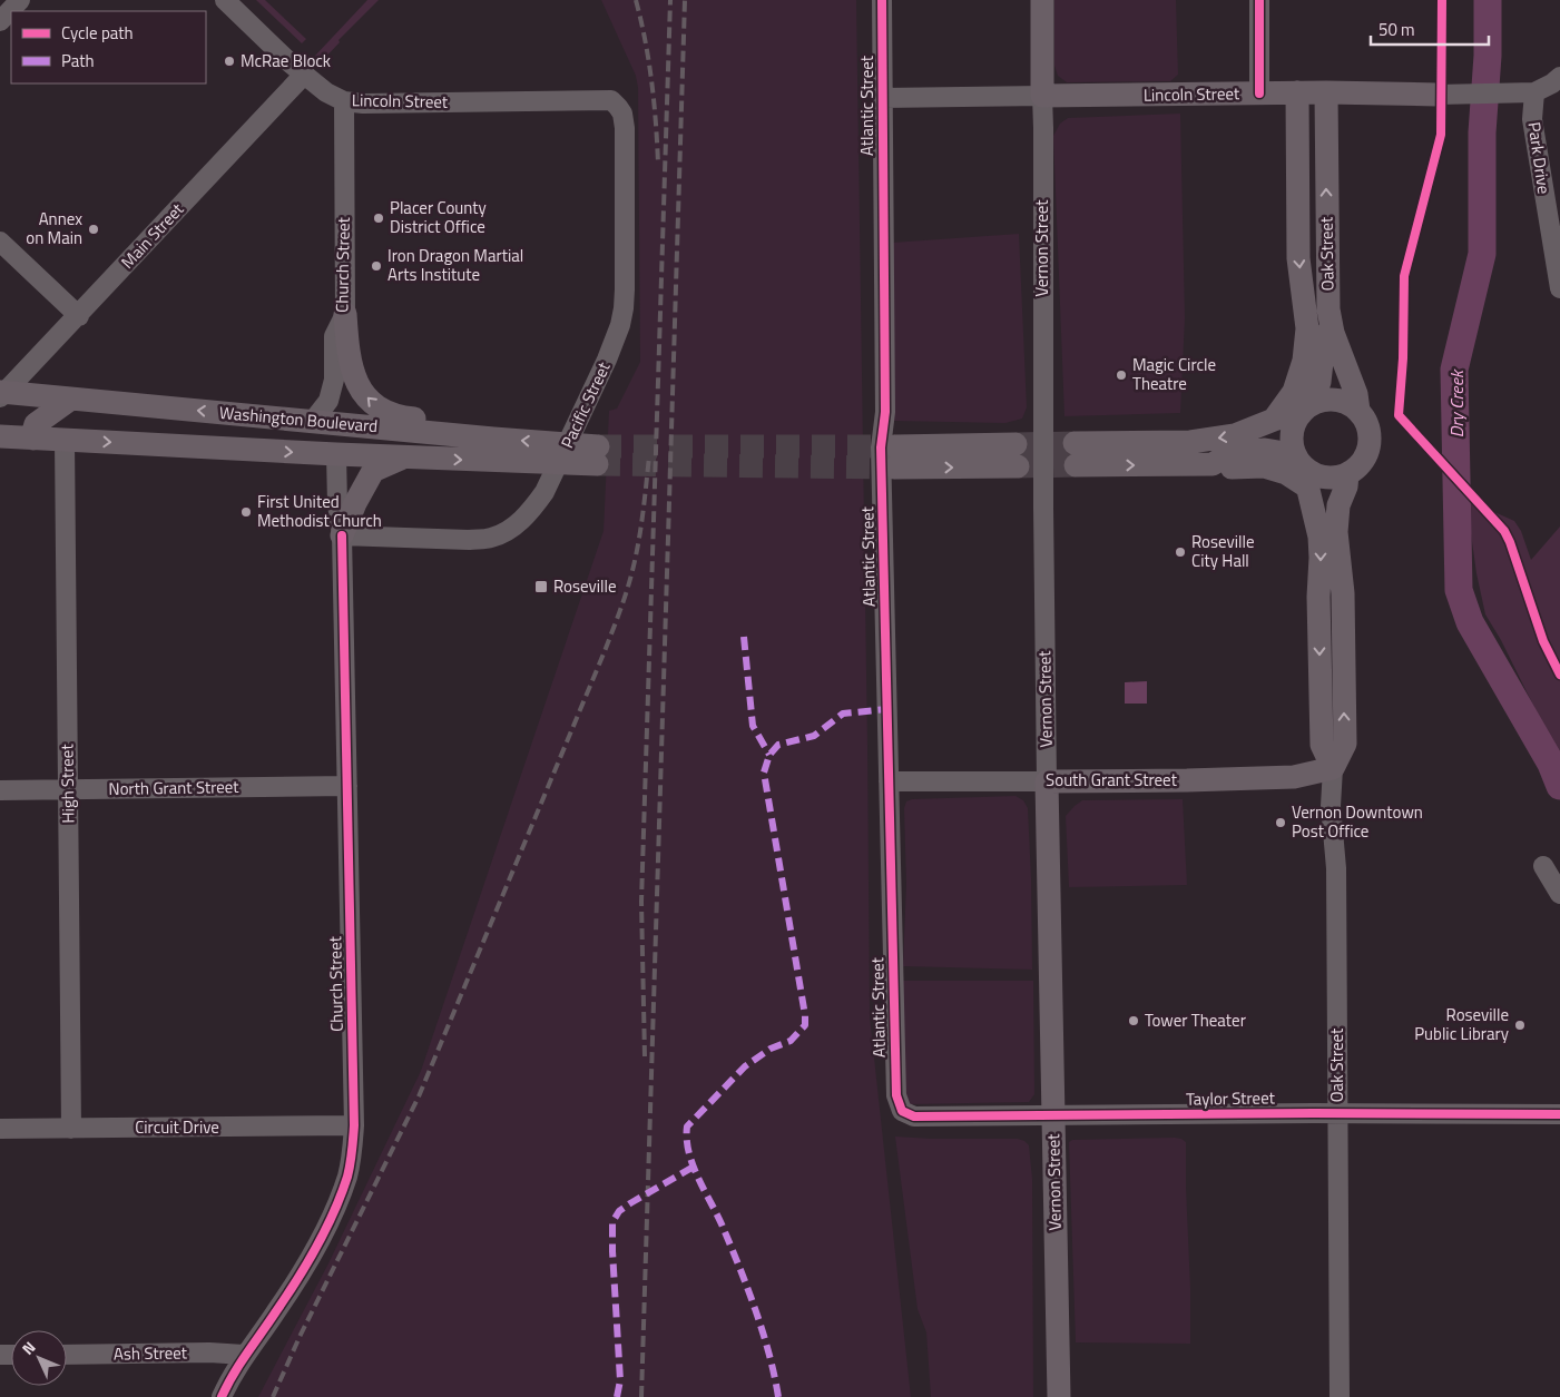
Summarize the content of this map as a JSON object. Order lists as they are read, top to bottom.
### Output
{
  "streets": {
    "main road": [
      "Lincoln Street",
      "Vernon Street",
      "Oak Street",
      "Washington Boulevard",
      "South Grant Street"
    ],
    "street": [
      "Atlantic Street",
      "Park Drive",
      "Main Street",
      "Church Street",
      "Pacific Street",
      "High Street",
      "North Grant Street",
      "Taylor Street",
      "Circuit Drive",
      "Ash Street"
    ]
  },
  "crossings": [
    ["Lincoln Street", "Atlantic Street"],
    ["Lincoln Street", "Park Drive"],
    ["Lincoln Street", "Main Street"],
    ["Lincoln Street", "Vernon Street"],
    ["Lincoln Street", "Oak Street"],
    ["Lincoln Street", "Church Street"],
    ["Lincoln Street", "Pacific Street"],
    ["Atlantic Street", "South Grant Street"],
    ["Atlantic Street", "Taylor Street"],
    ["Main Street", "Washington Boulevard"],
    ["Vernon Street", "South Grant Street"],
    ["Vernon Street", "Taylor Street"],
    ["Oak Street", "South Grant Street"],
    ["Oak Street", "Taylor Street"],
    ["Church Street", "Pacific Street"],
    ["Church Street", "Washington Boulevard"],
    ["Church Street", "North Grant Street"],
    ["Church Street", "Circuit Drive"],
    ["Church Street", "Ash Street"],
    ["Washington Boulevard", "High Street"],
    ["High Street", "North Grant Street"],
    ["High Street", "Circuit Drive"]
  ],
  "water": ["Dry Creek"],
  "places": {
    "other": [
      "McRae Block",
      "Placer County District Office",
      "Annex on Main",
      "Iron Dragon Martial Arts Institute",
      "Magic Circle Theatre",
      "First United Methodist Church",
      "Roseville City Hall",
      "Vernon Downtown Post Office",
      "Tower Theater",
      "Roseville Public Library"
    ],
    "transit": ["Roseville"]
  },
  "legend": ["Cycle path", "Path"],
  "scale_bar": "50 m",
  "north": "top left"
}
